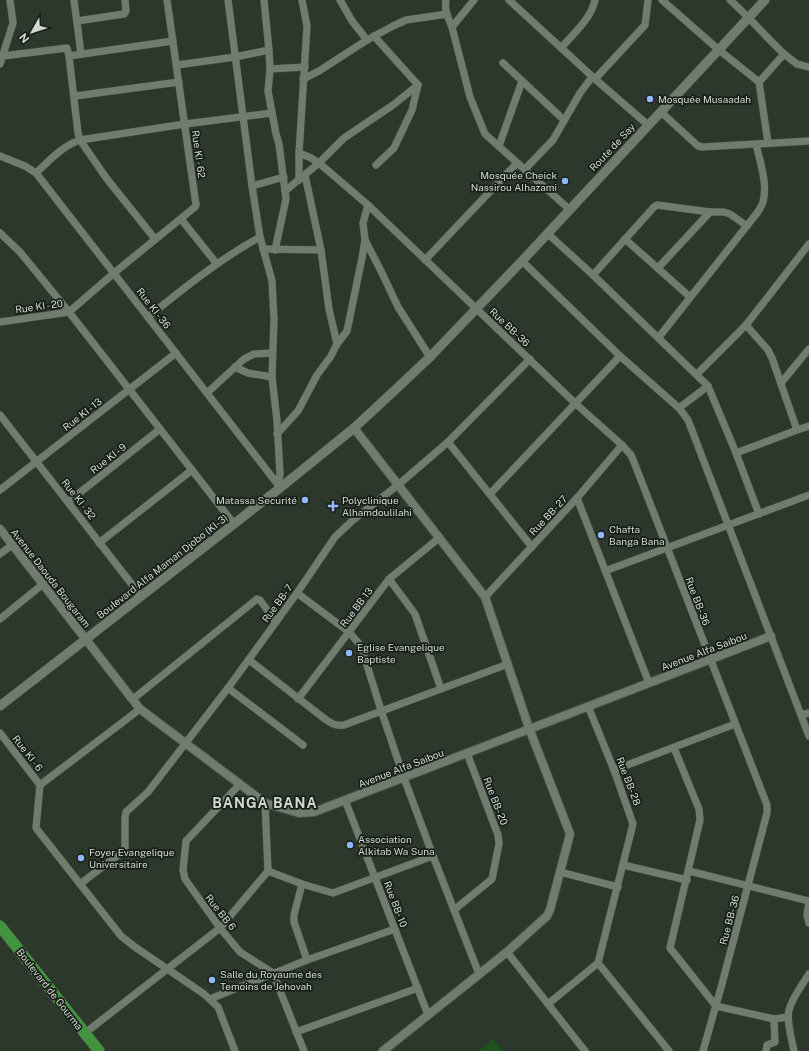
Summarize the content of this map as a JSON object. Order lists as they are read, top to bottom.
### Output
{
  "streets": {
    "highway": ["Boulevard de Gourma"],
    "main road": ["Route de Say", "Boulevard Alfa Maman Djobo (KI-3)"],
    "street": [
      "Rue KI - 62",
      "Rue KI - 20",
      "Rue KI - 36",
      "Rue BB- 36",
      "Rue KI - 13",
      "Rue KI - 9",
      "Rue KI - 32",
      "Rue BB- 27",
      "Avenue Daouda Bougaram",
      "Rue BB- 7",
      "Rue BB 13",
      "Avenue Alfa Saibou",
      "Rue KI - 6",
      "Rue BB- 28",
      "Rue BB- 20",
      "Rue BB- 10",
      "Rue BB 6"
    ]
  },
  "crossings": [
    ["Route de Say", "Rue BB- 36"],
    ["Route de Say", "Boulevard Alfa Maman Djobo (KI-3)"],
    ["Rue KI - 62", "Rue KI - 20"],
    ["Rue KI - 62", "Rue KI - 36"],
    ["Rue KI - 20", "Rue KI - 36"],
    ["Rue KI - 36", "Rue KI - 13"],
    ["Rue KI - 36", "Boulevard Alfa Maman Djobo (KI-3)"],
    ["Rue BB- 36", "Rue BB- 27"],
    ["Rue BB- 36", "Boulevard Alfa Maman Djobo (KI-3)"],
    ["Rue BB- 36", "Rue BB- 7"],
    ["Rue BB- 36", "Avenue Alfa Saibou"],
    ["Rue KI - 13", "Rue KI - 32"],
    ["Rue KI - 9", "Rue KI - 32"],
    ["Rue KI - 32", "Boulevard Alfa Maman Djobo (KI-3)"],
    ["Boulevard Alfa Maman Djobo (KI-3)", "Avenue Daouda Bougaram"],
    ["Boulevard Alfa Maman Djobo (KI-3)", "Avenue Alfa Saibou"],
    ["Avenue Daouda Bougaram", "Avenue Alfa Saibou"],
    ["Rue BB- 7", "Avenue Alfa Saibou"],
    ["Avenue Alfa Saibou", "Rue BB- 28"],
    ["Avenue Alfa Saibou", "Rue BB- 20"],
    ["Avenue Alfa Saibou", "Rue BB- 10"],
    ["Avenue Alfa Saibou", "Rue BB 6"]
  ],
  "districts": ["BANGA BANA"],
  "places": {
    "other": [
      "Mosquée Musaadah",
      "Mosquée Cheick Nassirou Alhazami",
      "Matassa Securité",
      "Chafta Banga Bana",
      "Eglise Evangelique Baptiste",
      "Association Alkitab Wa Suna",
      "Foyer Evangelique Universitaire",
      "Salle du Royaume des Temoins de Jehovah"
    ],
    "health": ["Polyclinique Alhamdoulilahi"]
  },
  "north": "bottom left"
}
